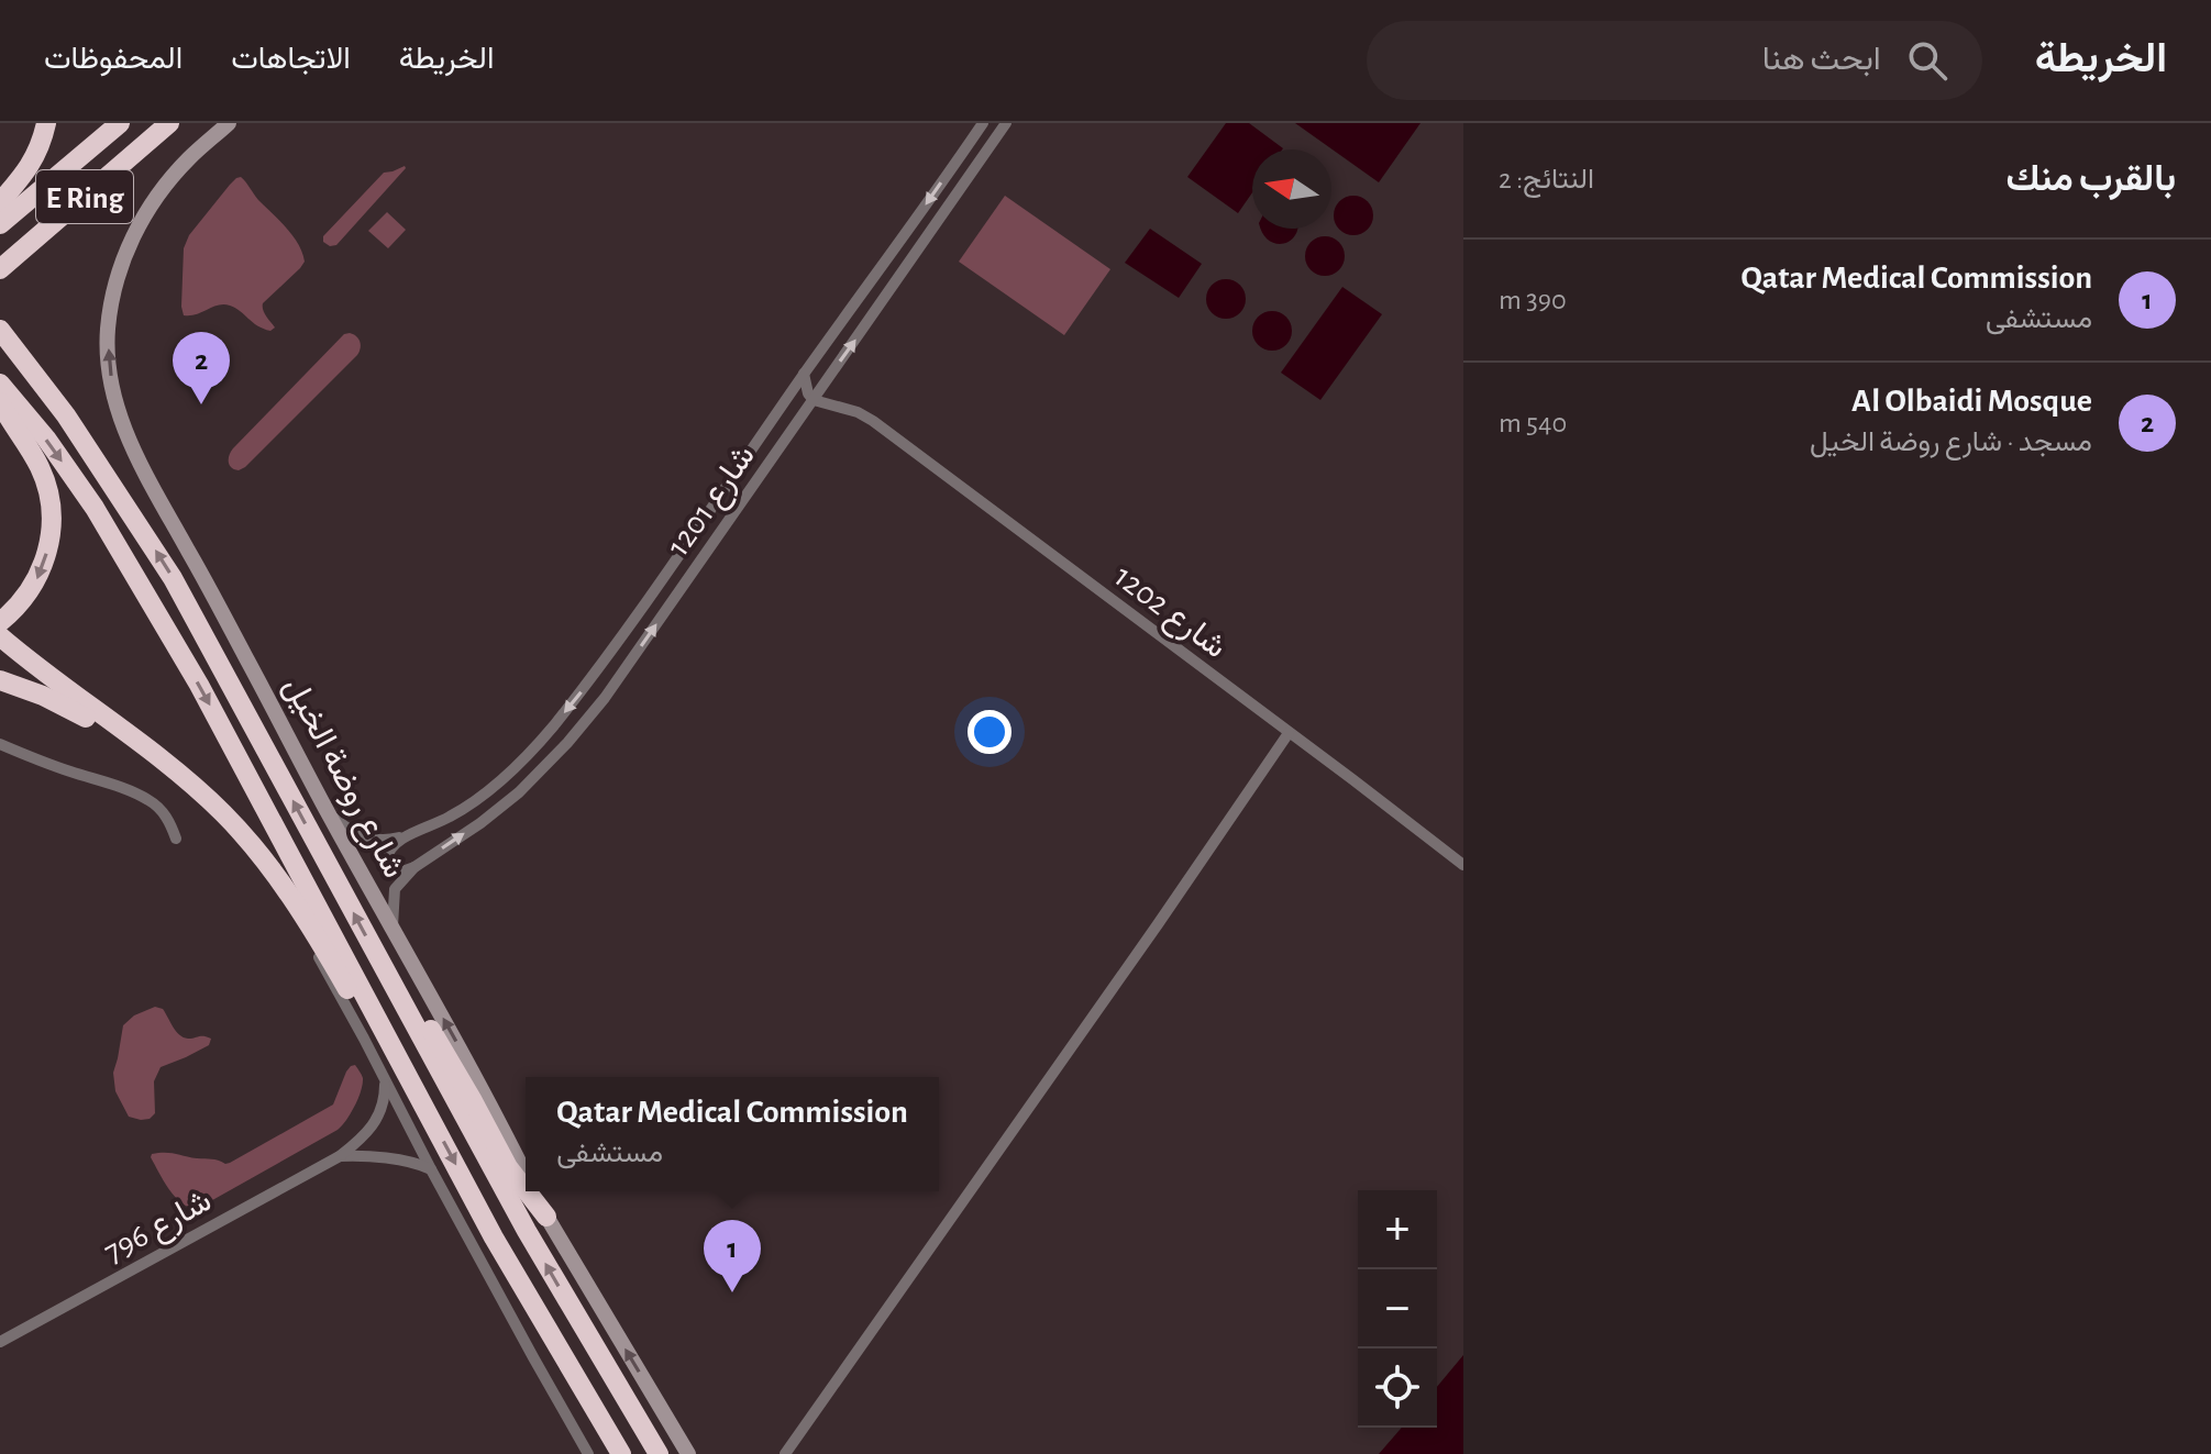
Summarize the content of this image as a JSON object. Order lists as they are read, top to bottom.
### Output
{
  "streets": {
    "highway": ["E Ring", "شارع روضة الخيل"],
    "street": ["شارع 1201", "شارع 1202", "شارع 796"]
  },
  "crossings": [
    ["شارع 1201", "شارع 1202"],
    ["شارع 1201", "شارع روضة الخيل"]
  ],
  "one_way": ["شارع روضة الخيل"],
  "north": "left",
  "page": {
    "header": "الخريطة",
    "search": "ابحث هنا",
    "nav": ["الخريطة", "الاتجاهات", "المحفوظات"],
    "heading": ["بالقرب منك", "النتائج: 2"],
    "list": [
      {
        "mark": "1",
        "name": "Qatar Medical Commission",
        "note": "مستشفى",
        "value": "390 m"
      },
      {
        "mark": "2",
        "name": "Al Olbaidi Mosque",
        "note": "مسجد · شارع روضة الخيل",
        "value": "540 m"
      }
    ],
    "pins": ["2", "1"],
    "popup": ["Qatar Medical Commission", "مستشفى"],
    "map_buttons": ["+", "−"]
  }
}
